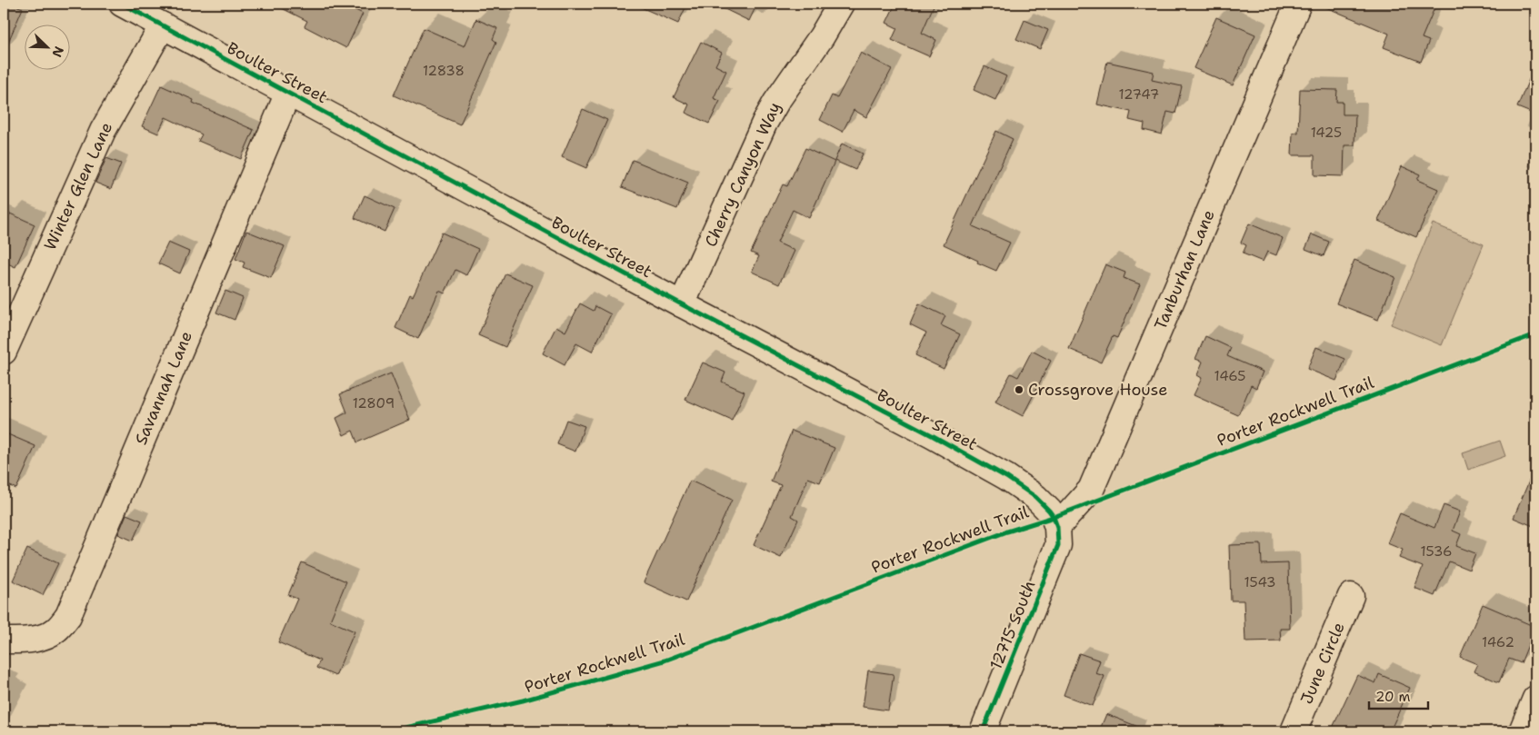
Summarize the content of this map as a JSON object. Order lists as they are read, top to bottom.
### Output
{
  "streets": {
    "street": [
      "Boulter Street",
      "Cherry Canyon Way",
      "Winter Glen Lane",
      "Tanburhan Lane",
      "Savannah Lane",
      "12715 South",
      "June Circle"
    ],
    "cycle path": ["Porter Rockwell Trail"]
  },
  "crossings": [
    ["Boulter Street", "Cherry Canyon Way"],
    ["Boulter Street", "Winter Glen Lane"],
    ["Boulter Street", "Tanburhan Lane"],
    ["Boulter Street", "Savannah Lane"],
    ["Boulter Street", "12715 South"],
    ["Tanburhan Lane", "12715 South"]
  ],
  "places": ["Crossgrove House"],
  "house_numbers": [
    "12838",
    "12747",
    "1425",
    "1465",
    "12809",
    "1536",
    "1543",
    "1462"
  ],
  "scale_bar": "20 m",
  "north": "bottom right"
}
